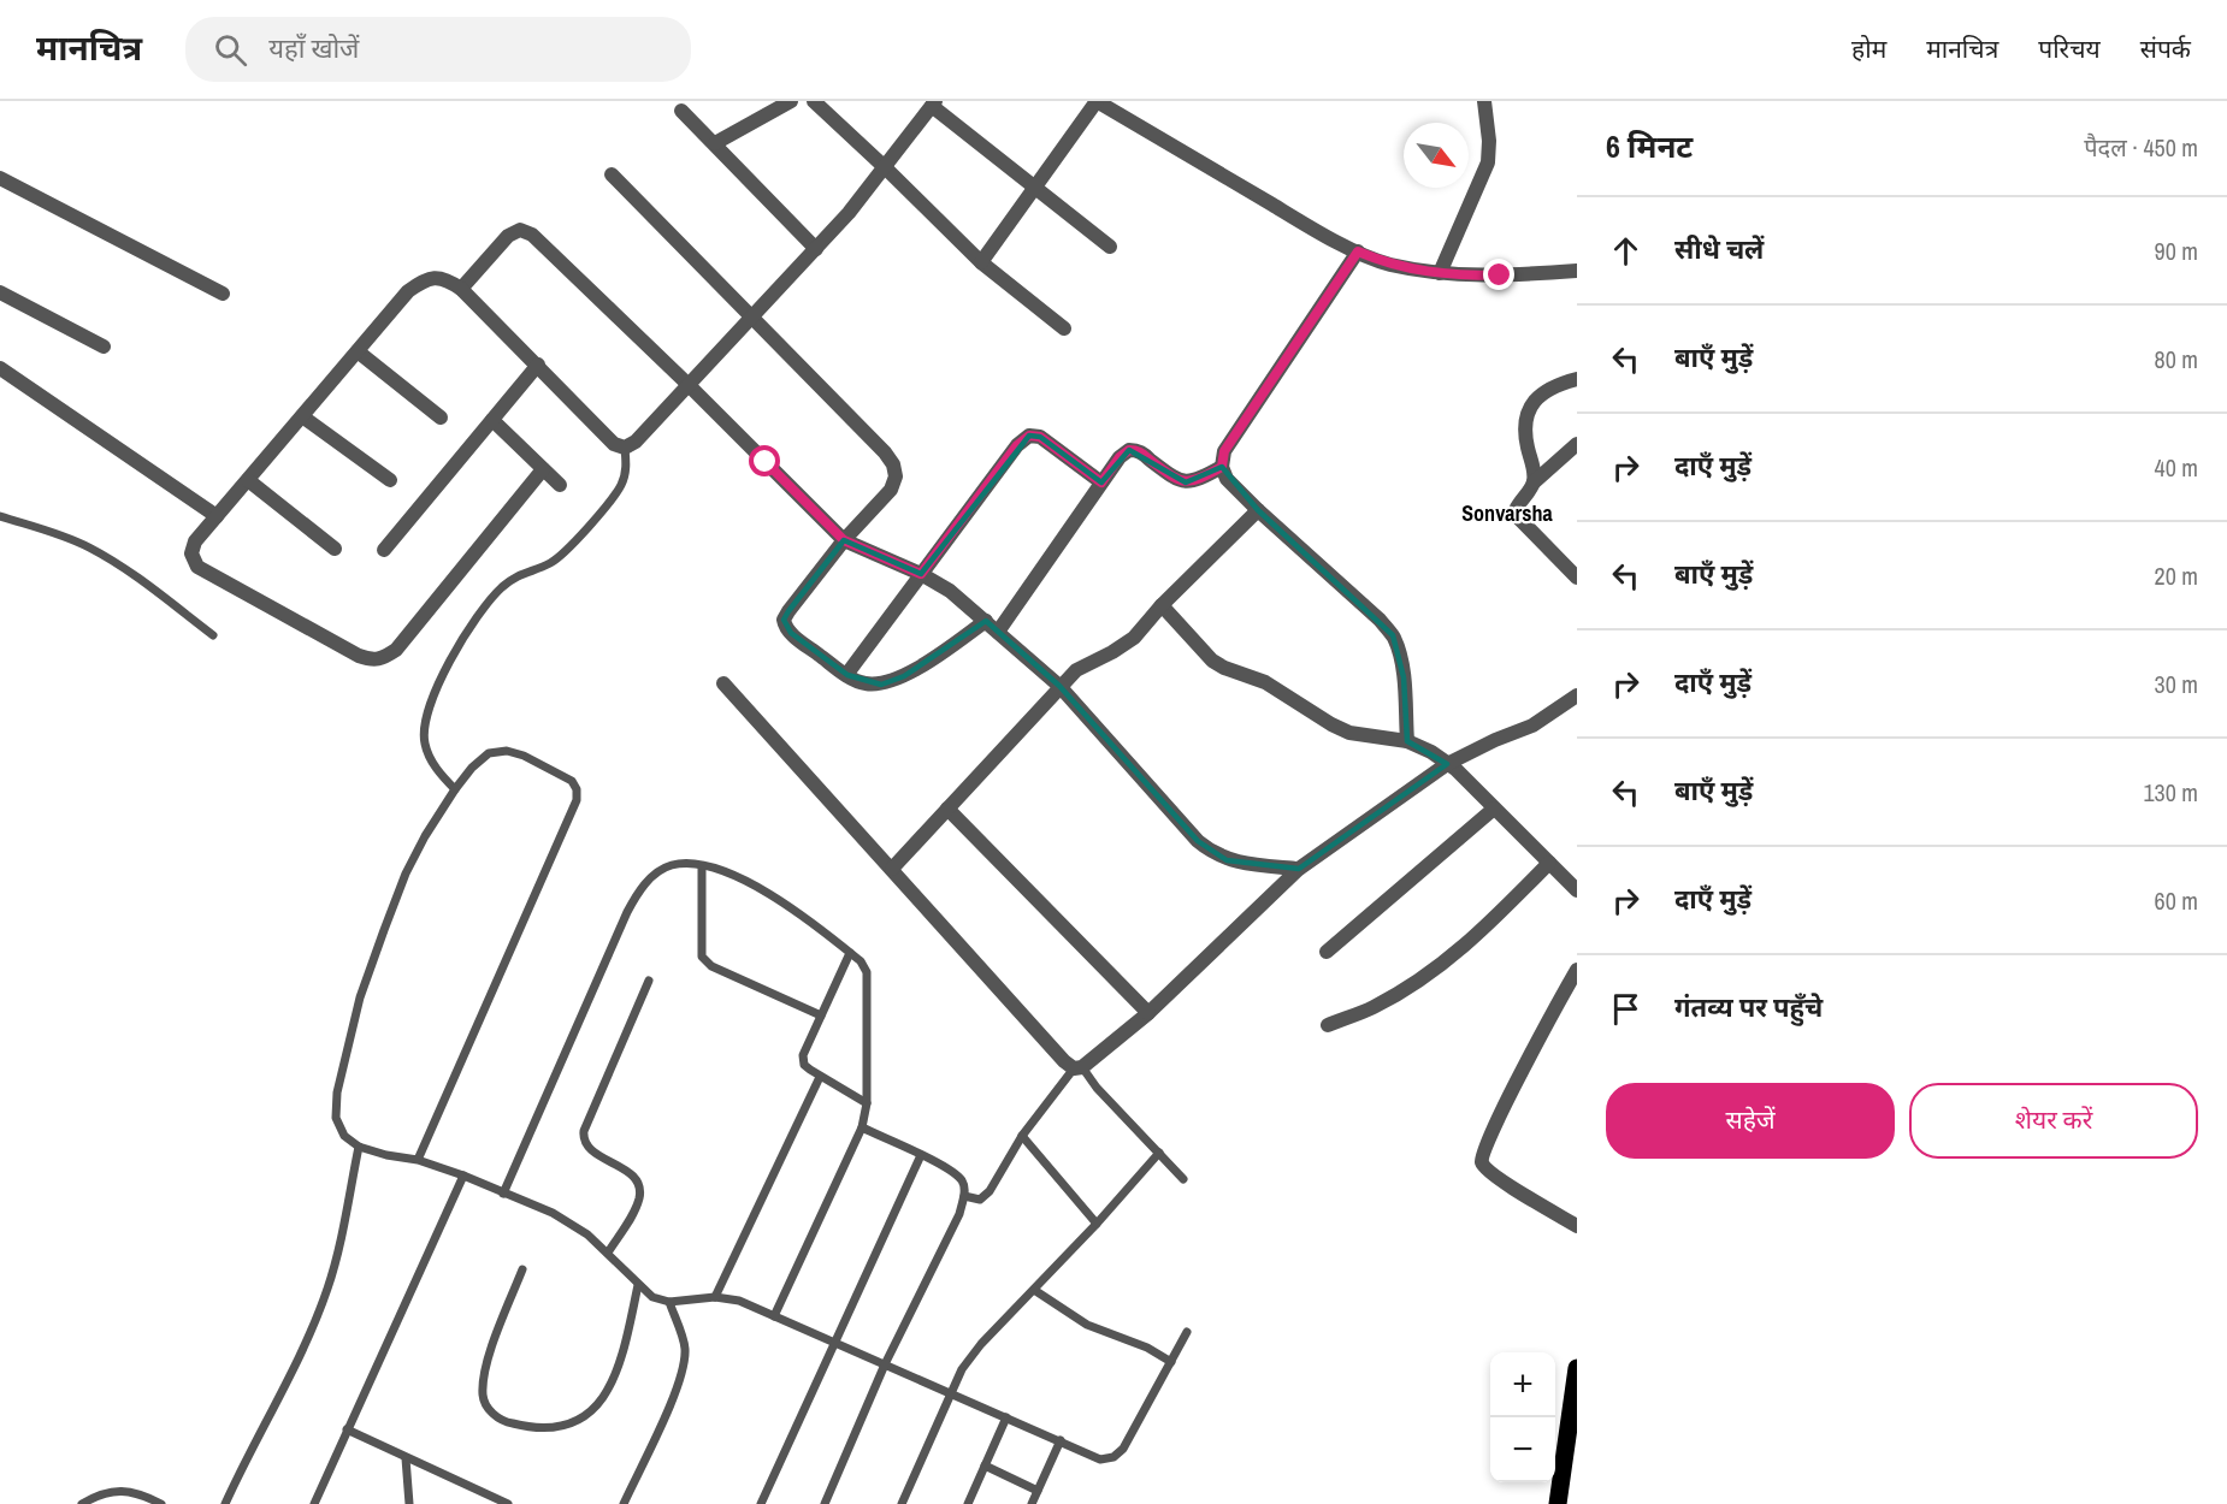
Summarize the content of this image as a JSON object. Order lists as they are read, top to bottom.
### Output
{
  "districts": ["Sonvarsha"],
  "north": "bottom right",
  "page": {
    "header": "मानचित्र",
    "search": "यहाँ खोजें",
    "nav": [
      "होम",
      "मानचित्र",
      "परिचय",
      "संपर्क"
    ],
    "heading": ["6 मिनट", "पैदल · 450 m"],
    "list": [
      ["सीधे चलें", "90 m"],
      ["बाएँ मुड़ें", "80 m"],
      ["दाएँ मुड़ें", "40 m"],
      ["बाएँ मुड़ें", "20 m"],
      ["दाएँ मुड़ें", "30 m"],
      ["बाएँ मुड़ें", "130 m"],
      ["दाएँ मुड़ें", "60 m"],
      "गंतव्य पर पहुँचे"
    ],
    "buttons": ["सहेजें", "शेयर करें"],
    "map_buttons": ["+", "−"]
  }
}
